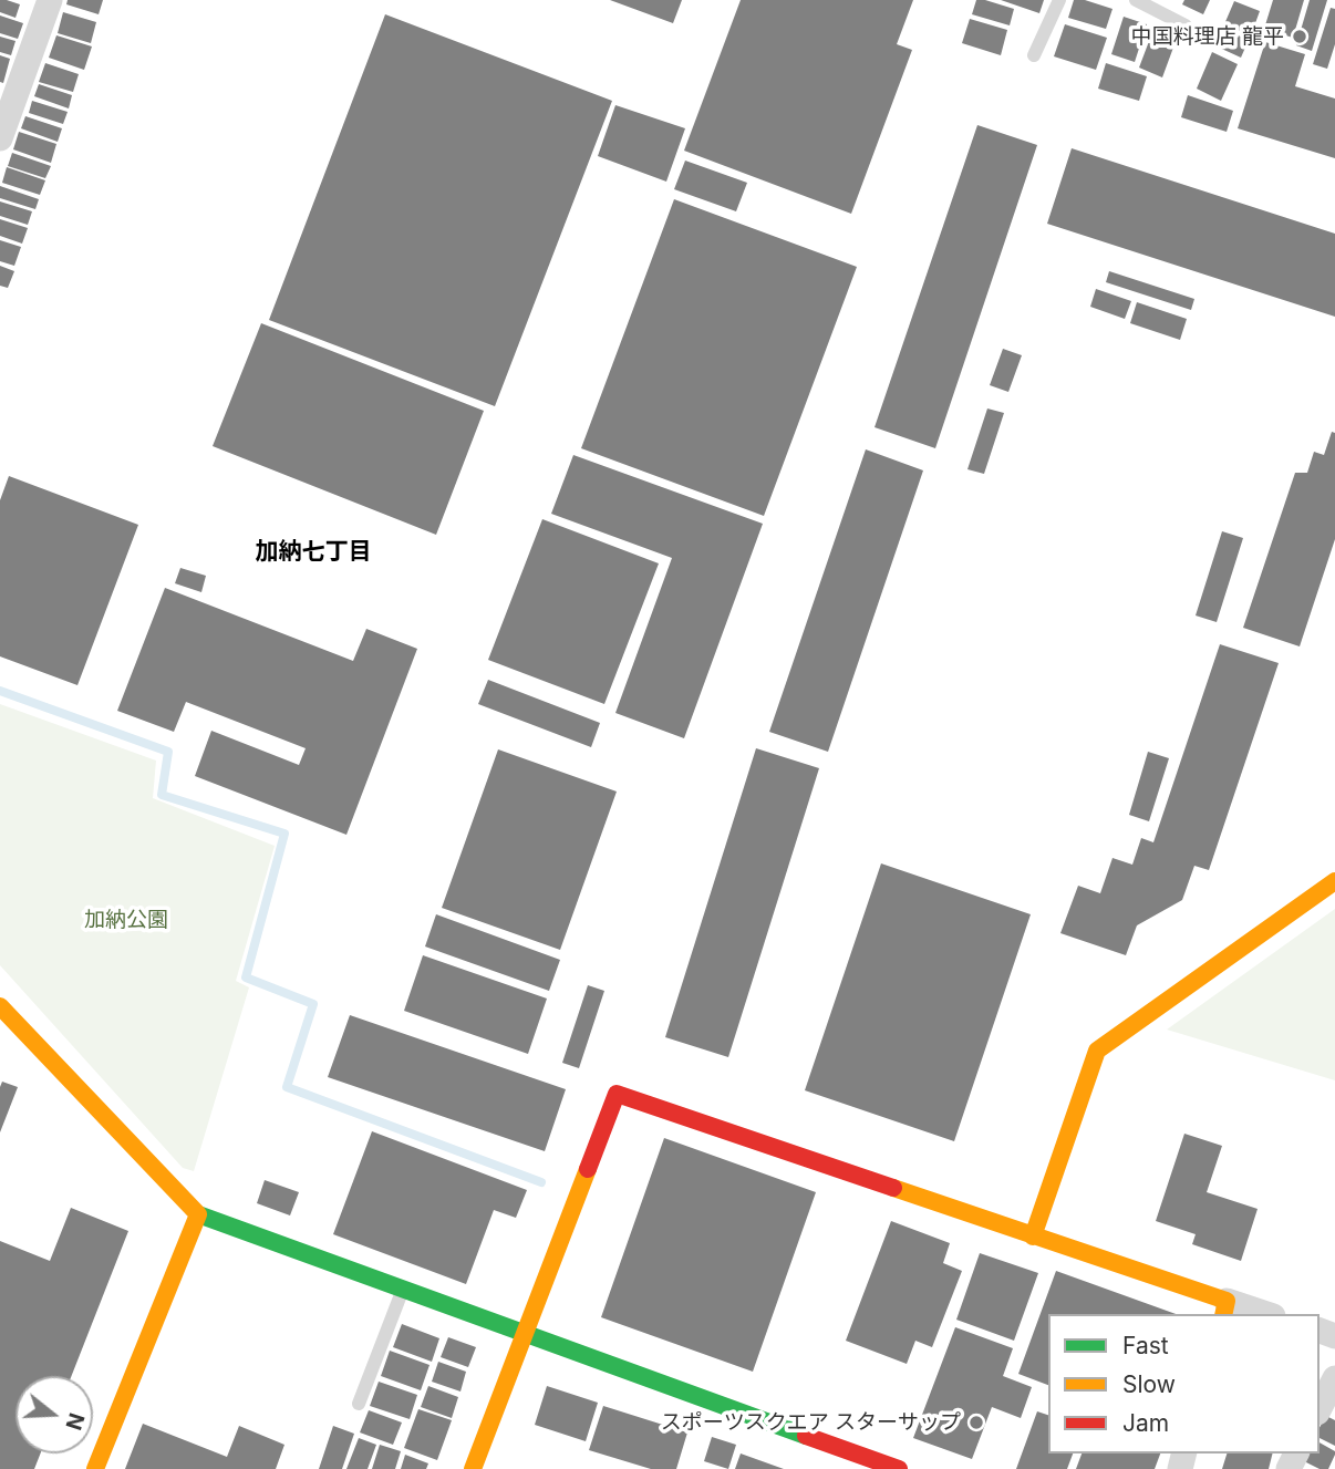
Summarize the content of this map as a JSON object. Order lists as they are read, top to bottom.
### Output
{
  "districts": ["加納七丁目"],
  "parks": ["加納公園"],
  "places": ["中国料理店 龍平", "スポーツスクエア スターサップ"],
  "legend": ["Fast", "Slow", "Jam"],
  "north": "right"
}
